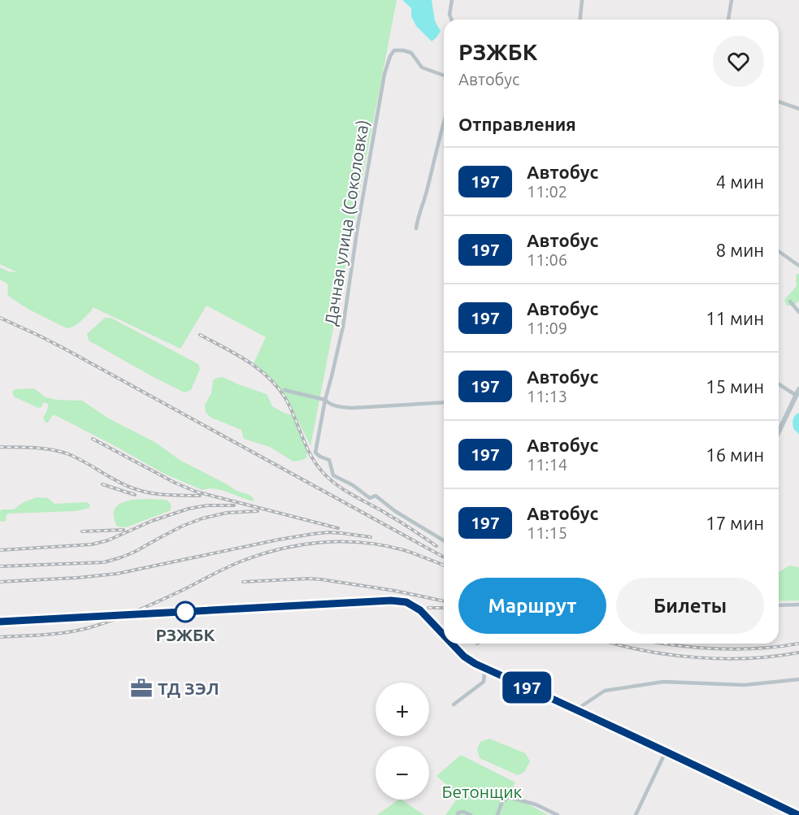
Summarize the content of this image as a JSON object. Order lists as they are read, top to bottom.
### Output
{
  "streets": {
    "street": ["Дачная улица (Соколовка)"]
  },
  "parks": ["Бетонщик"],
  "places": {
    "other": ["РЗЖБК"],
    "office": ["ТД ЗЭЛ"]
  },
  "lines": ["bus line 197"],
  "page": {
    "on_map": "197",
    "heading": [
      ["РЗЖБК", "Автобус"],
      "Отправления"
    ],
    "list": [
      {
        "mark": "197",
        "name": "Автобус",
        "note": "11:02",
        "value": "4 мин"
      },
      {
        "mark": "197",
        "name": "Автобус",
        "note": "11:06",
        "value": "8 мин"
      },
      {
        "mark": "197",
        "name": "Автобус",
        "note": "11:09",
        "value": "11 мин"
      },
      {
        "mark": "197",
        "name": "Автобус",
        "note": "11:13",
        "value": "15 мин"
      },
      {
        "mark": "197",
        "name": "Автобус",
        "note": "11:14",
        "value": "16 мин"
      },
      {
        "mark": "197",
        "name": "Автобус",
        "note": "11:15",
        "value": "17 мин"
      }
    ],
    "buttons": ["Маршрут", "Билеты"],
    "map_buttons": ["+", "−"]
  }
}
